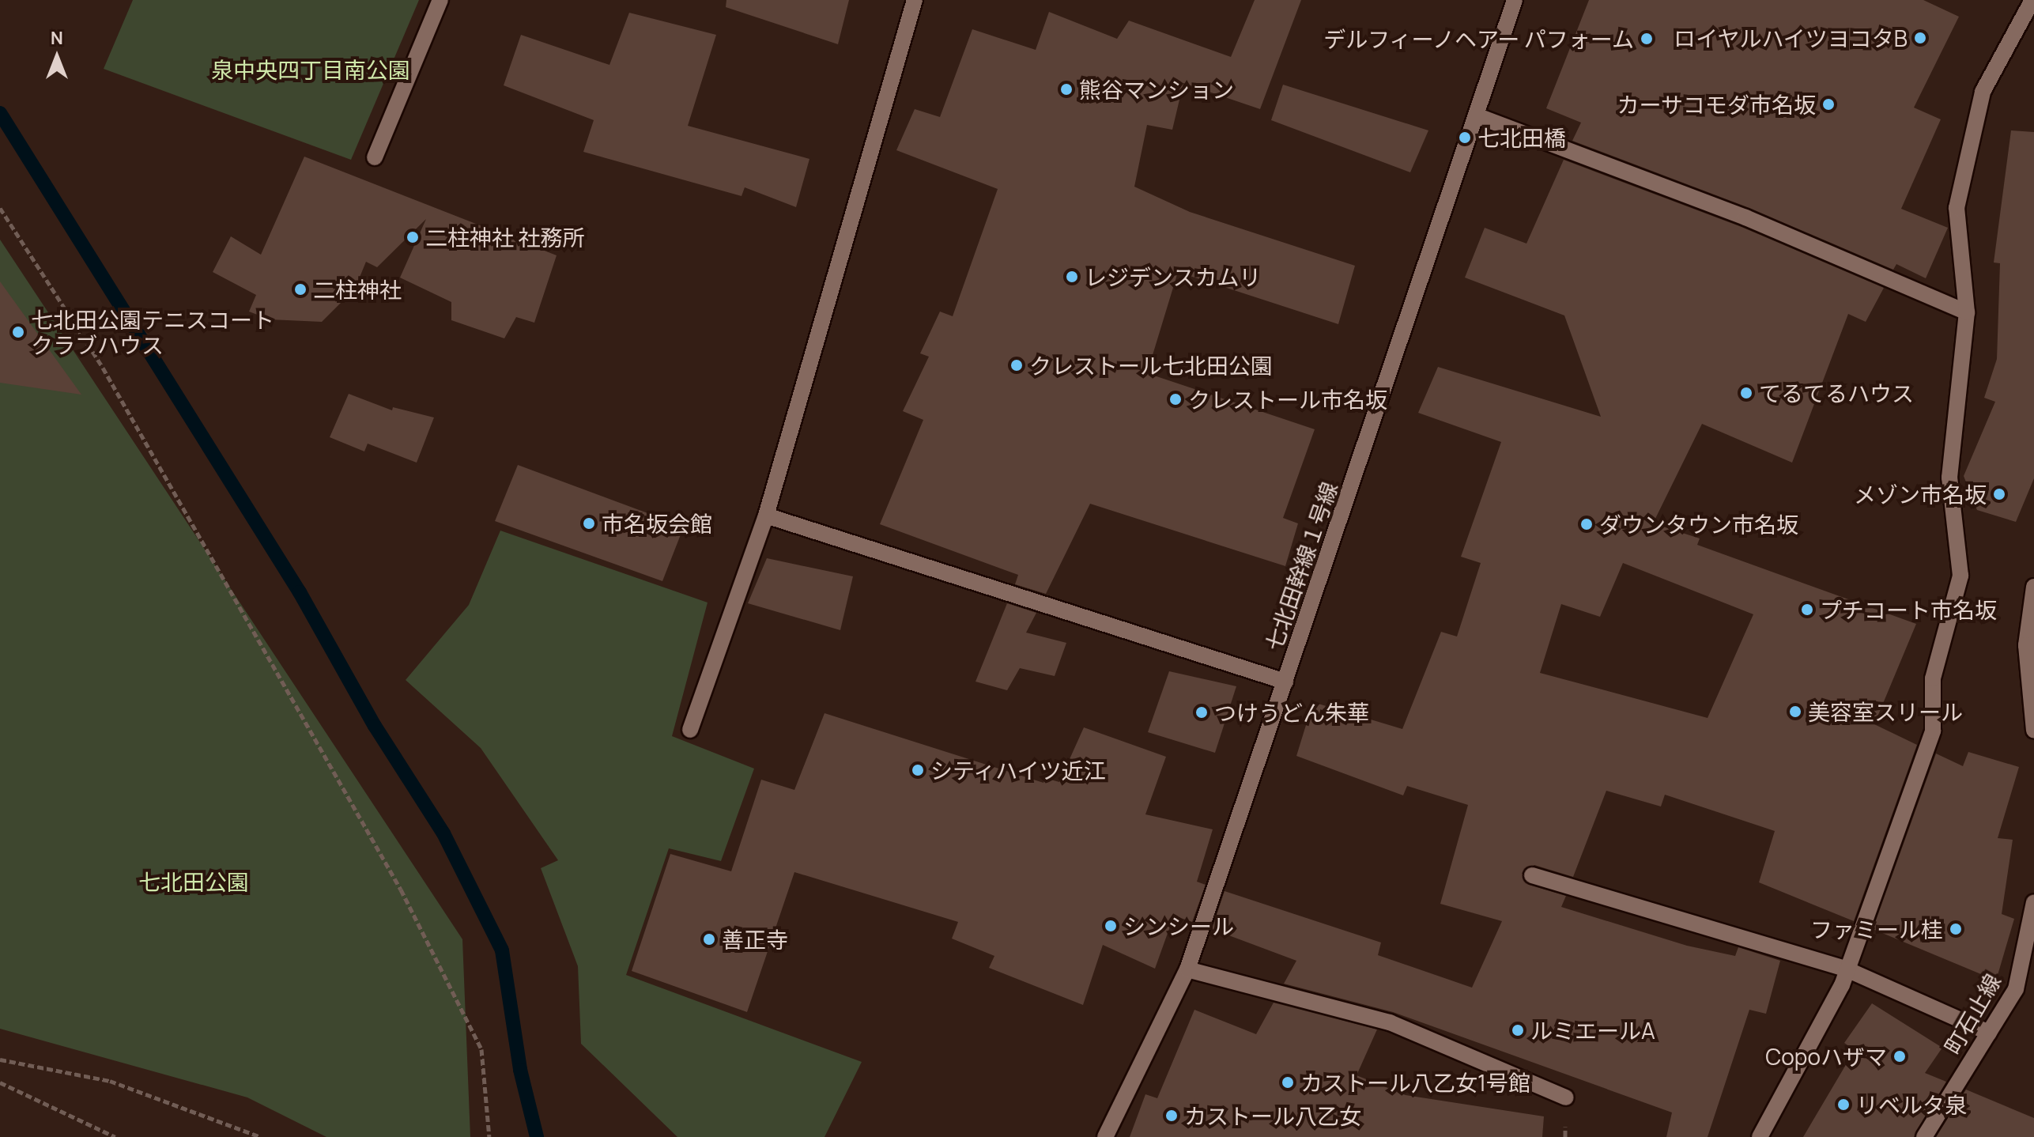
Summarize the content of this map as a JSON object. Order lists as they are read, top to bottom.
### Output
{
  "streets": {
    "street": ["七北田幹線１号線", "町石止線"]
  },
  "parks": ["泉中央四丁目南公園", "七北田公園"],
  "places": [
    "ロイヤルハイツヨコタB",
    "デルフィーノヘアー パフォーム",
    "熊谷マンション",
    "カーサコモダ市名坂",
    "七北田橋",
    "二柱神社 社務所",
    "レジデンスカムリ",
    "二柱神社",
    "七北田公園テニスコート クラブハウス",
    "クレストール七北田公園",
    "てるてるハウス",
    "クレストール市名坂",
    "メゾン市名坂",
    "市名坂会館",
    "ダウンタウン市名坂",
    "プチコート市名坂",
    "美容室スリール",
    "つけうどん朱華",
    "シティハイツ近江",
    "シンシール",
    "ファミール桂",
    "善正寺",
    "ルミエールA",
    "Copoハザマ",
    "カストール八乙女1号館",
    "リベルタ泉",
    "カストール八乙女"
  ],
  "north": "top"
}
